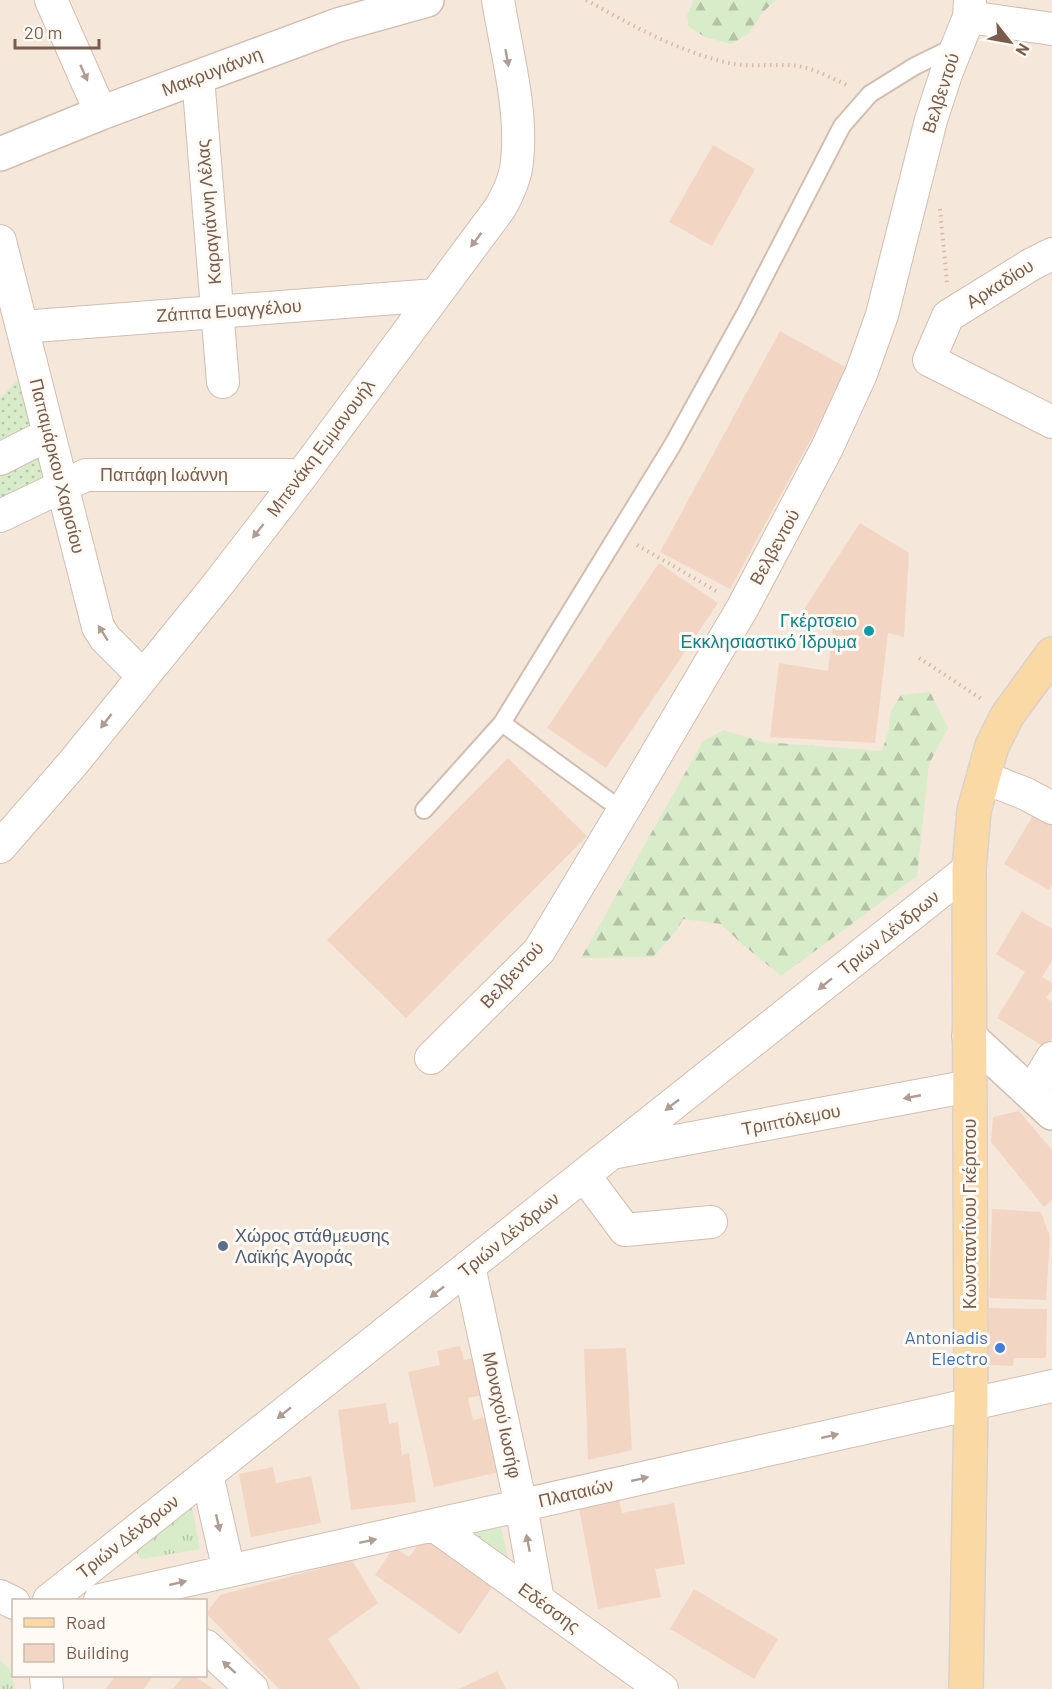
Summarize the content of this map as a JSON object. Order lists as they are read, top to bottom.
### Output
{
  "streets": {
    "main road": ["Κωνσταντίνου Γκέρτσου"],
    "street": [
      "Μακρυγιάννη",
      "Βελβεντού",
      "Καραγιάννη Λέλας",
      "Αρκαδίου",
      "Ζάππα Ευαγγέλου",
      "Μπενάκη Εμμανουήλ",
      "Παπαμάρκου Χαρισίου",
      "Παπάφη Ιωάννη",
      "Τριών Δένδρων",
      "Τριπτόλεμου",
      "Μοναχού Ιωσήφ",
      "Πλαταιών",
      "Εδέσσης"
    ]
  },
  "crossings": [
    ["Μακρυγιάννη", "Καραγιάννη Λέλας"],
    ["Καραγιάννη Λέλας", "Ζάππα Ευαγγέλου"],
    ["Ζάππα Ευαγγέλου", "Μπενάκη Εμμανουήλ"],
    ["Ζάππα Ευαγγέλου", "Παπαμάρκου Χαρισίου"],
    ["Μπενάκη Εμμανουήλ", "Παπαμάρκου Χαρισίου"],
    ["Μπενάκη Εμμανουήλ", "Παπάφη Ιωάννη"],
    ["Παπαμάρκου Χαρισίου", "Παπάφη Ιωάννη"],
    ["Τριών Δένδρων", "Τριπτόλεμου"],
    ["Τριών Δένδρων", "Κωνσταντίνου Γκέρτσου"],
    ["Τριών Δένδρων", "Μοναχού Ιωσήφ"],
    ["Τριπτόλεμου", "Κωνσταντίνου Γκέρτσου"],
    ["Κωνσταντίνου Γκέρτσου", "Πλαταιών"],
    ["Μοναχού Ιωσήφ", "Πλαταιών"],
    ["Μοναχού Ιωσήφ", "Εδέσσης"],
    ["Πλαταιών", "Εδέσσης"]
  ],
  "one_way": [
    "Μπενάκη Εμμανουήλ",
    "Παπαμάρκου Χαρισίου",
    "Τριών Δένδρων",
    "Τριπτόλεμου",
    "Πλαταιών"
  ],
  "places": ["Γκέρτσειο Εκκλησιαστικό Ίδρυμα", "Χώρος στάθμευσης Λαϊκής Αγοράς", "Antoniadis Electro"],
  "legend": ["Road", "Building"],
  "scale_bar": "20 m",
  "north": "bottom right"
}
